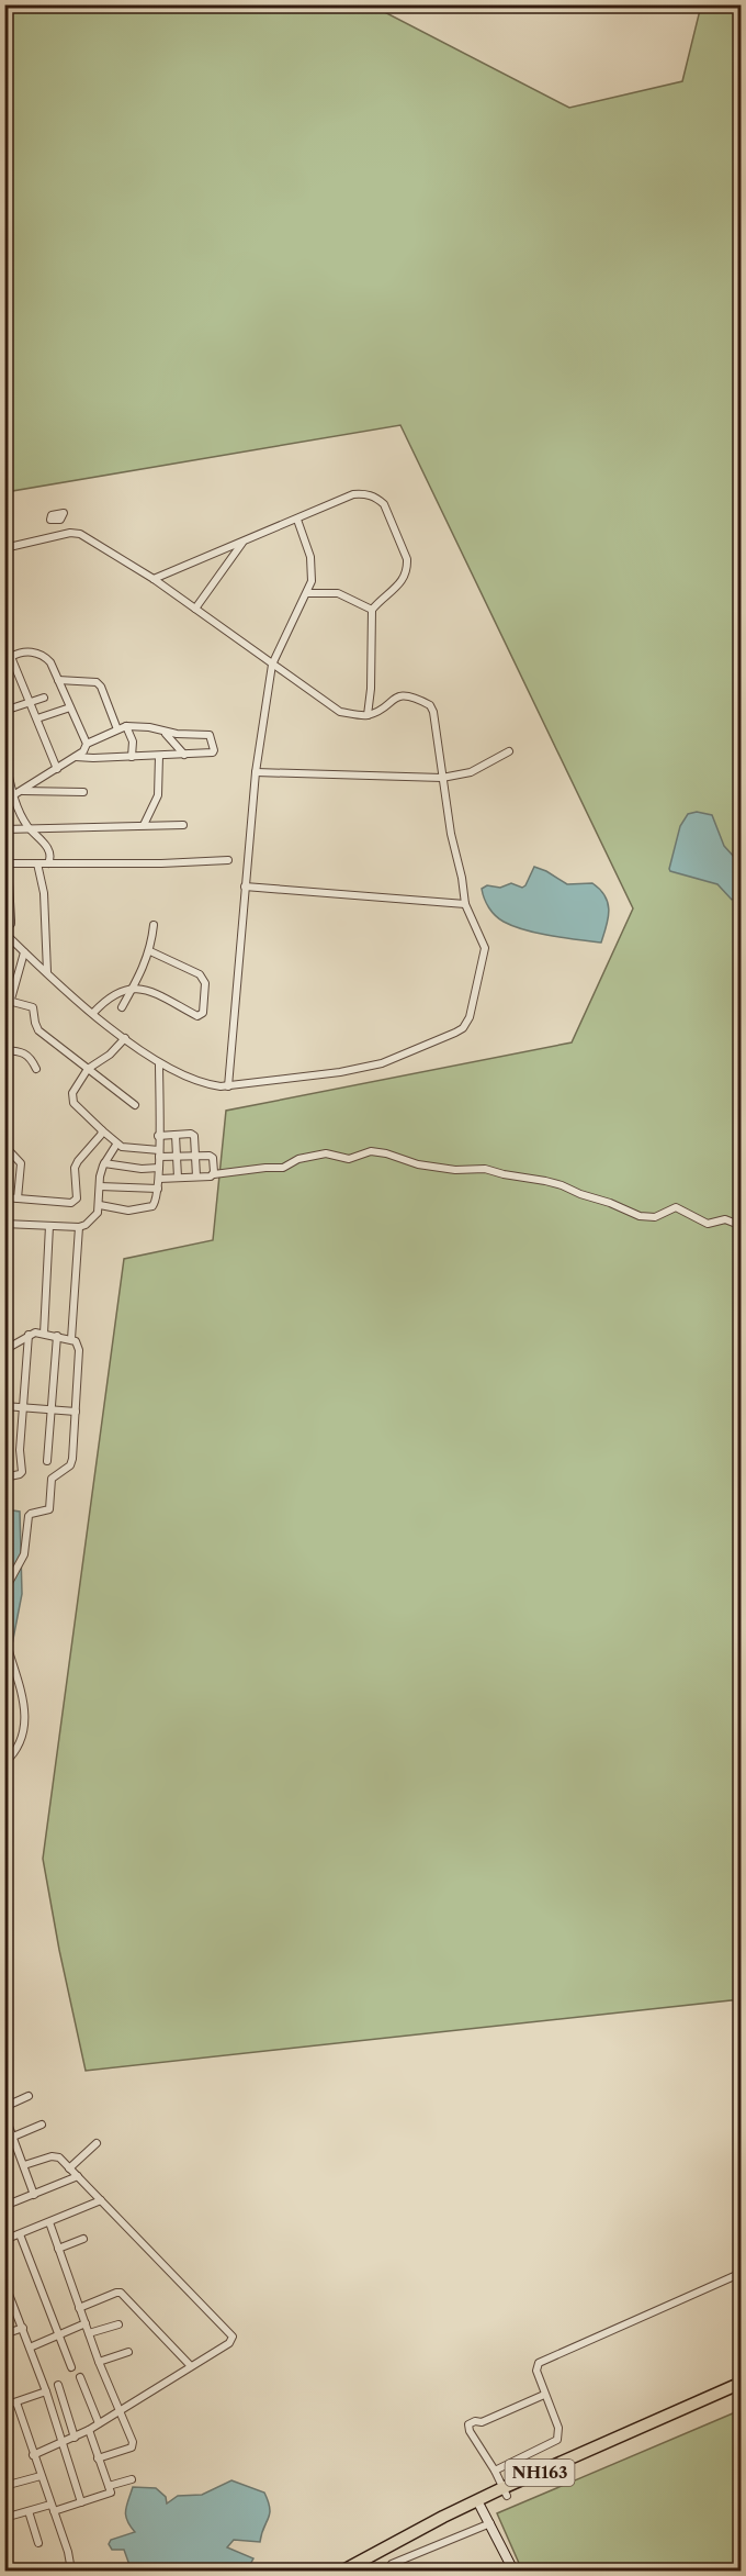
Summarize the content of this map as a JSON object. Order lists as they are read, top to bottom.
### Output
{
  "streets": {
    "highway": ["NH163"]
  }
}
